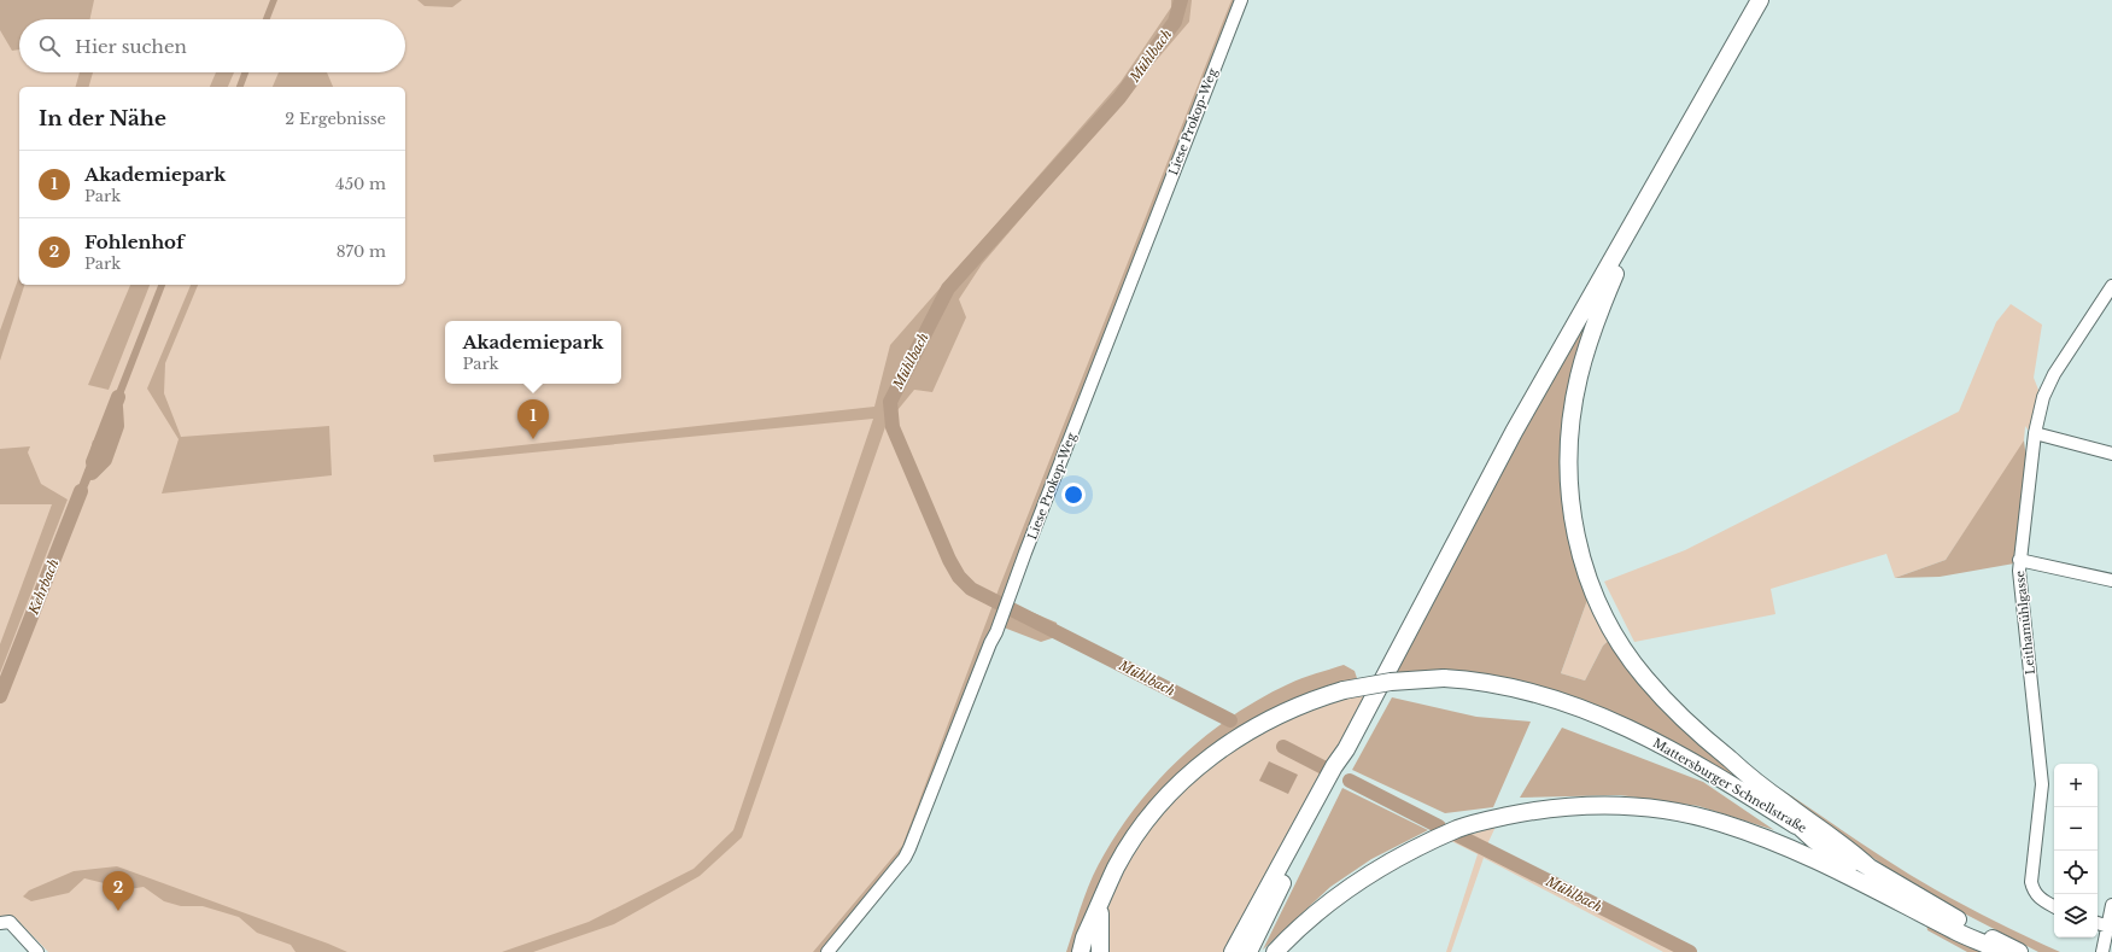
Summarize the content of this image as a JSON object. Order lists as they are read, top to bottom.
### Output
{
  "streets": {
    "highway": ["Mattersburger Schnellstraße"],
    "street": ["Liese Prokop-Weg", "Leithamühlgasse"]
  },
  "water": ["Mühlbach", "Kehrbach"],
  "page": {
    "search": "Hier suchen",
    "heading": ["In der Nähe", "2 Ergebnisse"],
    "list": [
      {
        "mark": "1",
        "name": "Akademiepark",
        "note": "Park",
        "value": "450 m"
      },
      {
        "mark": "2",
        "name": "Fohlenhof",
        "note": "Park",
        "value": "870 m"
      }
    ],
    "popup": ["Akademiepark", "Park"],
    "pins": ["1", "2"],
    "map_buttons": ["+", "−"]
  }
}
